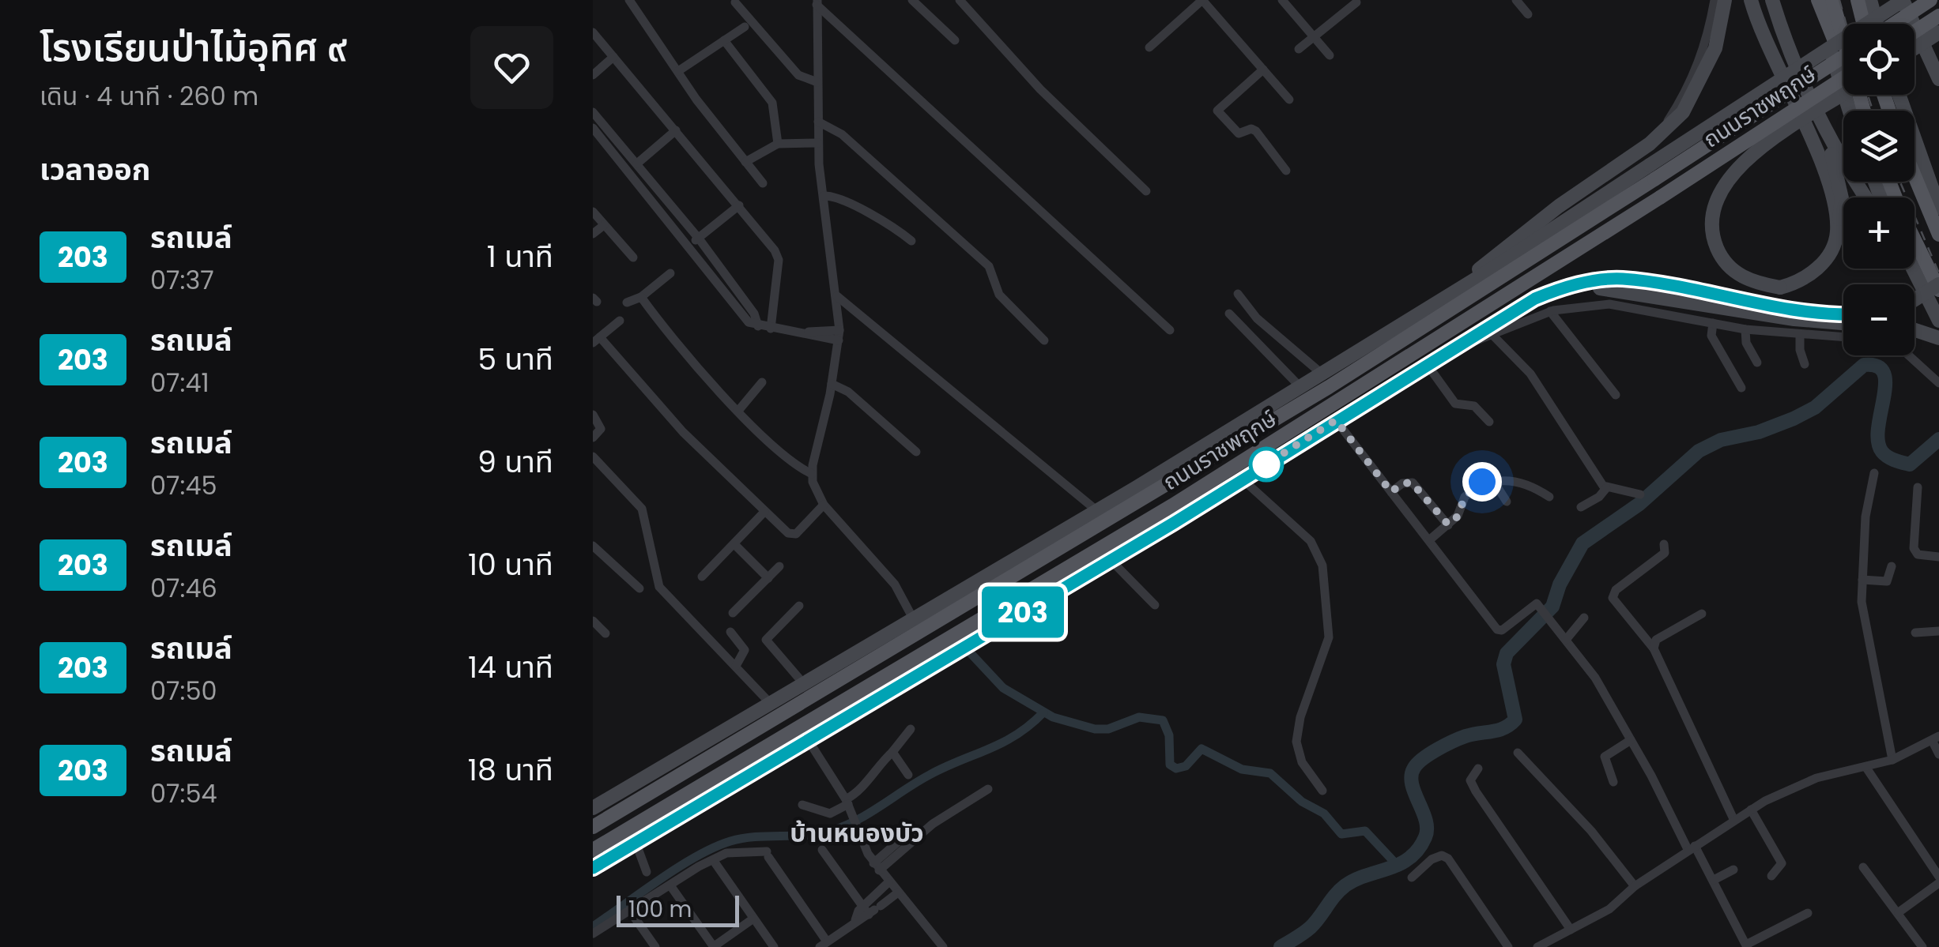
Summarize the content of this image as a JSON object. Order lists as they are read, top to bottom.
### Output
{
  "streets": {
    "main road": ["ถนนราชพฤกษ์"]
  },
  "districts": ["บ้านหนองบัว"],
  "lines": ["bus line 203"],
  "scale_bar": "100 m",
  "page": {
    "heading": [
      ["โรงเรียนป่าไม้อุทิศ ๙", "เดิน · 4 นาที · 260 m"],
      "เวลาออก"
    ],
    "on_map": "203",
    "map_buttons": ["+", "−"],
    "list": [
      {
        "mark": "203",
        "name": "รถเมล์",
        "note": "07:37",
        "value": "1 นาที"
      },
      {
        "mark": "203",
        "name": "รถเมล์",
        "note": "07:41",
        "value": "5 นาที"
      },
      {
        "mark": "203",
        "name": "รถเมล์",
        "note": "07:45",
        "value": "9 นาที"
      },
      {
        "mark": "203",
        "name": "รถเมล์",
        "note": "07:46",
        "value": "10 นาที"
      },
      {
        "mark": "203",
        "name": "รถเมล์",
        "note": "07:50",
        "value": "14 นาที"
      },
      {
        "mark": "203",
        "name": "รถเมล์",
        "note": "07:54",
        "value": "18 นาที"
      }
    ],
    "scale": "100 m"
  }
}
